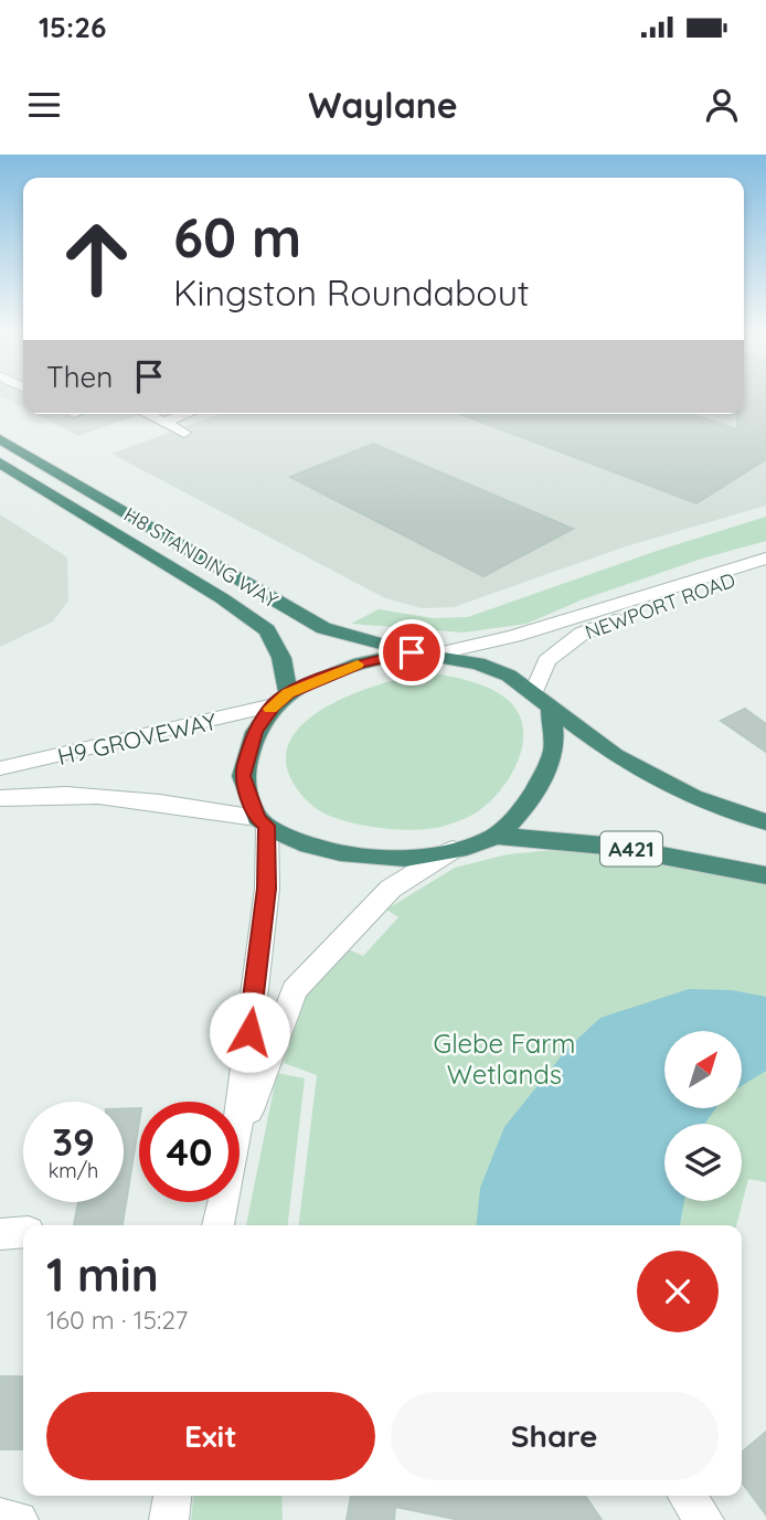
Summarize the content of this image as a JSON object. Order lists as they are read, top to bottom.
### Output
{
  "streets": {
    "highway": ["H8 STANDING WAY", "A421"],
    "street": ["NEWPORT ROAD", "H9 GROVEWAY"]
  },
  "crossings": [
    ["H8 STANDING WAY", "NEWPORT ROAD"],
    ["H8 STANDING WAY", "H9 GROVEWAY"],
    ["H8 STANDING WAY", "A421"],
    ["NEWPORT ROAD", "H9 GROVEWAY"],
    ["NEWPORT ROAD", "A421"],
    ["H9 GROVEWAY", "A421"]
  ],
  "parks": ["Glebe Farm Wetlands"],
  "north": "top right",
  "page": {
    "status": "15:26",
    "header": "Waylane",
    "turn": ["60 m", "Kingston Roundabout"],
    "then": "Then",
    "speed": "39 km/h",
    "limit": "40",
    "heading": ["1 min", "160 m · 15:27"],
    "buttons": ["Exit", "Share"]
  }
}
